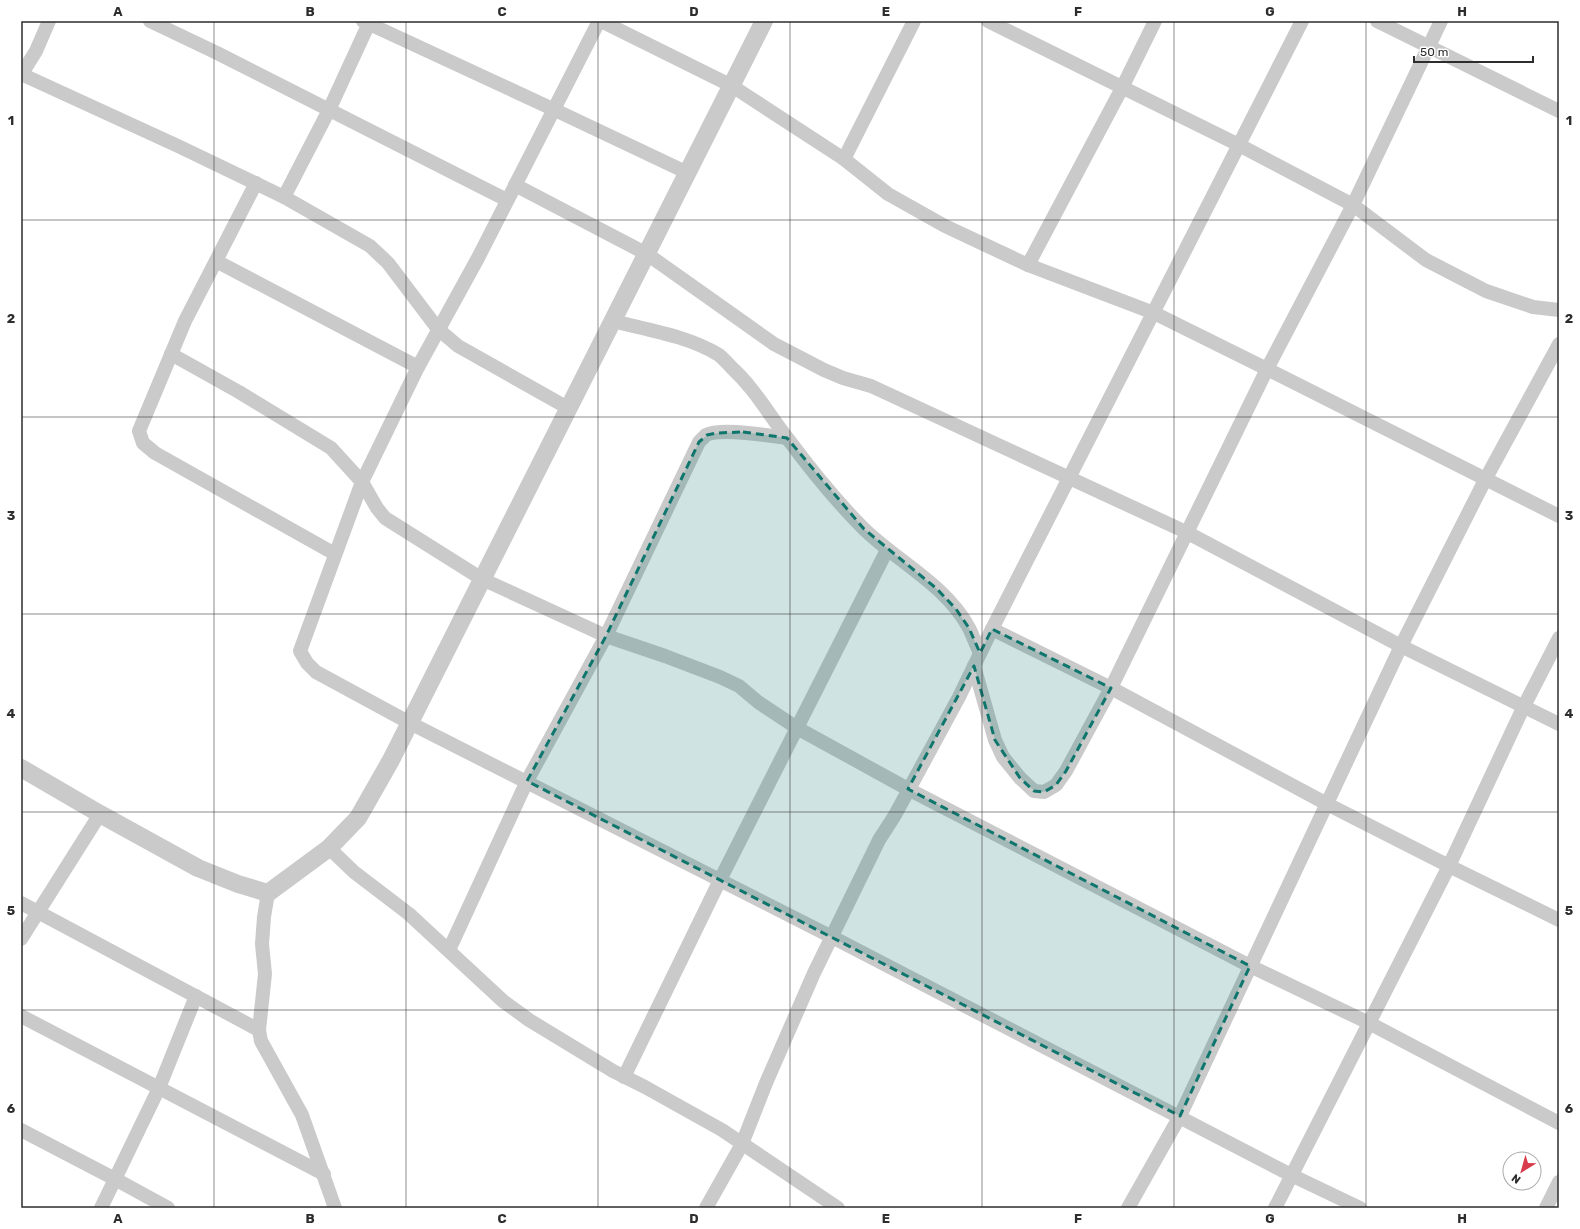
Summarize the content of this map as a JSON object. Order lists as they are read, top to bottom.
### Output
{
  "scale_bar": "50 m",
  "north": "bottom left",
  "grid": {
    "columns": [
      "A",
      "B",
      "C",
      "D",
      "E",
      "F",
      "G",
      "H"
    ],
    "rows": [
      "1",
      "2",
      "3",
      "4",
      "5",
      "6"
    ]
  }
}
